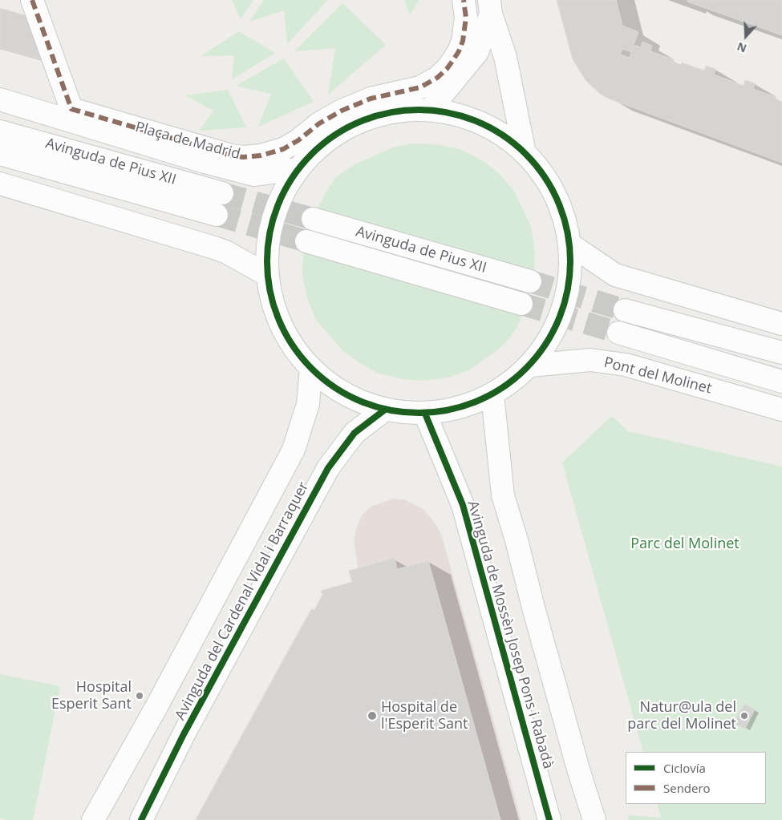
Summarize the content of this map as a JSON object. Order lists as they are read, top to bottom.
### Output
{
  "streets": {
    "street": [
      "Plaça de Madrid",
      "Avinguda de Pius XII",
      "Pont del Molinet",
      "Avinguda del Cardenal Vidal i Barraquer",
      "Avinguda de Mossèn Josep Pons i Rabadà"
    ]
  },
  "parks": ["Parc del Molinet"],
  "places": ["Hospital Esperit Sant", "Hospital de l'Esperit Sant", "Natur@ula del parc del Molinet"],
  "legend": ["Ciclovía", "Sendero"],
  "north": "bottom"
}
